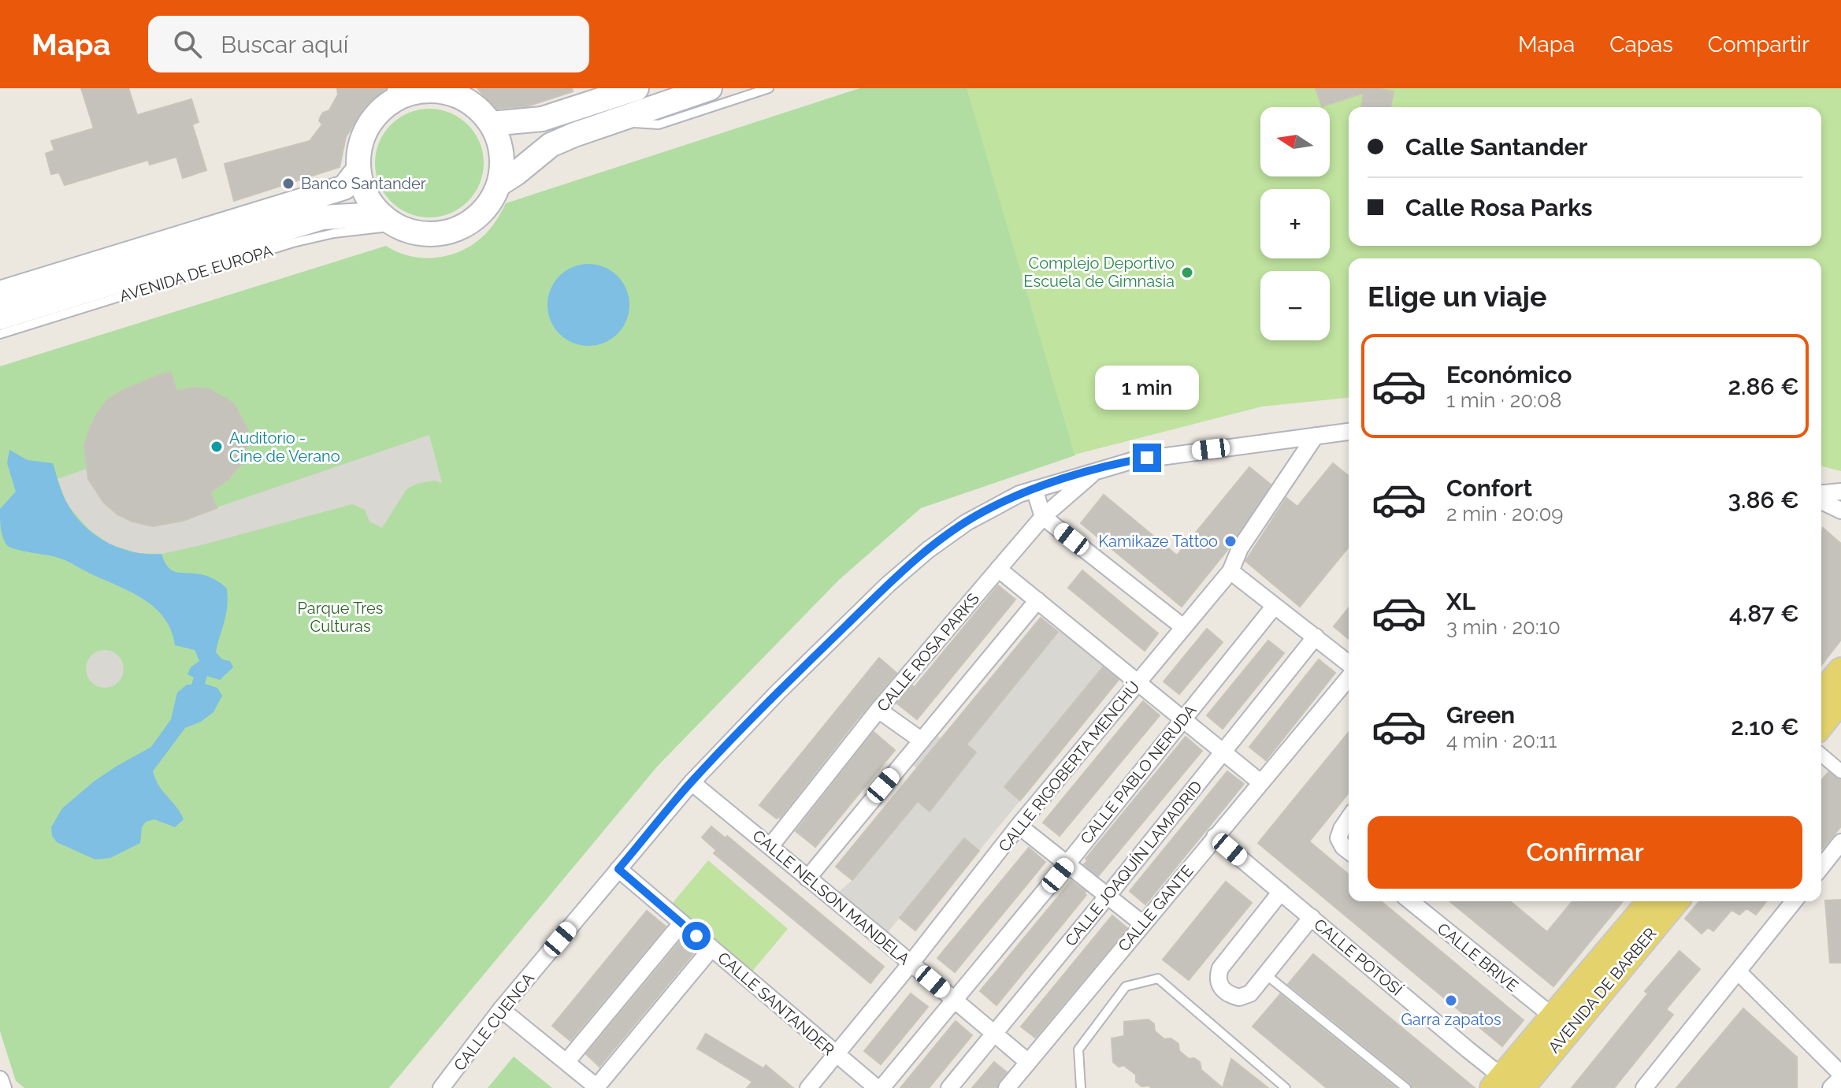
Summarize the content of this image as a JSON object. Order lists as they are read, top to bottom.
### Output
{
  "streets": {
    "main road": ["AVENIDA DE EUROPA", "AVENIDA DE BARBER"],
    "street": [
      "CALLE ROSA PARKS",
      "CALLE RIGOBERTA MENCHÚ",
      "CALLE PABLO NERUDA",
      "CALLE JOAQUÍN LAMADRID",
      "CALLE NELSON MANDELA",
      "CALLE GANTE",
      "CALLE POTOSÍ",
      "CALLE BRIVE",
      "CALLE SANTANDER",
      "CALLE CUENCA"
    ]
  },
  "crossings": [
    ["CALLE ROSA PARKS", "CALLE RIGOBERTA MENCHÚ"],
    ["CALLE ROSA PARKS", "CALLE NELSON MANDELA"],
    ["CALLE ROSA PARKS", "CALLE CUENCA"],
    ["CALLE RIGOBERTA MENCHÚ", "CALLE NELSON MANDELA"],
    ["CALLE RIGOBERTA MENCHÚ", "CALLE SANTANDER"],
    ["CALLE PABLO NERUDA", "CALLE NELSON MANDELA"],
    ["CALLE JOAQUÍN LAMADRID", "CALLE NELSON MANDELA"],
    ["CALLE NELSON MANDELA", "CALLE GANTE"],
    ["CALLE NELSON MANDELA", "CALLE CUENCA"],
    ["CALLE GANTE", "CALLE POTOSÍ"],
    ["CALLE POTOSÍ", "AVENIDA DE BARBER"],
    ["CALLE BRIVE", "AVENIDA DE BARBER"],
    ["CALLE SANTANDER", "CALLE CUENCA"]
  ],
  "parks": ["Parque Tres Culturas"],
  "places": [
    "Banco Santander",
    "Complejo Deportivo Escuela de Gimnasia",
    "Auditorio - Cine de Verano",
    "Kamikaze Tattoo",
    "Garra zapatos"
  ],
  "north": "left",
  "page": {
    "header": "Mapa",
    "search": "Buscar aquí",
    "nav": ["Mapa", "Capas", "Compartir"],
    "map_buttons": ["+", "−"],
    "banner": ["Calle Santander", "Calle Rosa Parks"],
    "heading": "Elige un viaje",
    "list": [
      {
        "name": "Económico",
        "note": "1 min · 20:08",
        "value": "2.86 €"
      },
      {
        "name": "Confort",
        "note": "2 min · 20:09",
        "value": "3.86 €"
      },
      {
        "name": "XL",
        "note": "3 min · 20:10",
        "value": "4.87 €"
      },
      {
        "name": "Green",
        "note": "4 min · 20:11",
        "value": "2.10 €"
      }
    ],
    "bubble": "1 min",
    "buttons": "Confirmar"
  }
}
